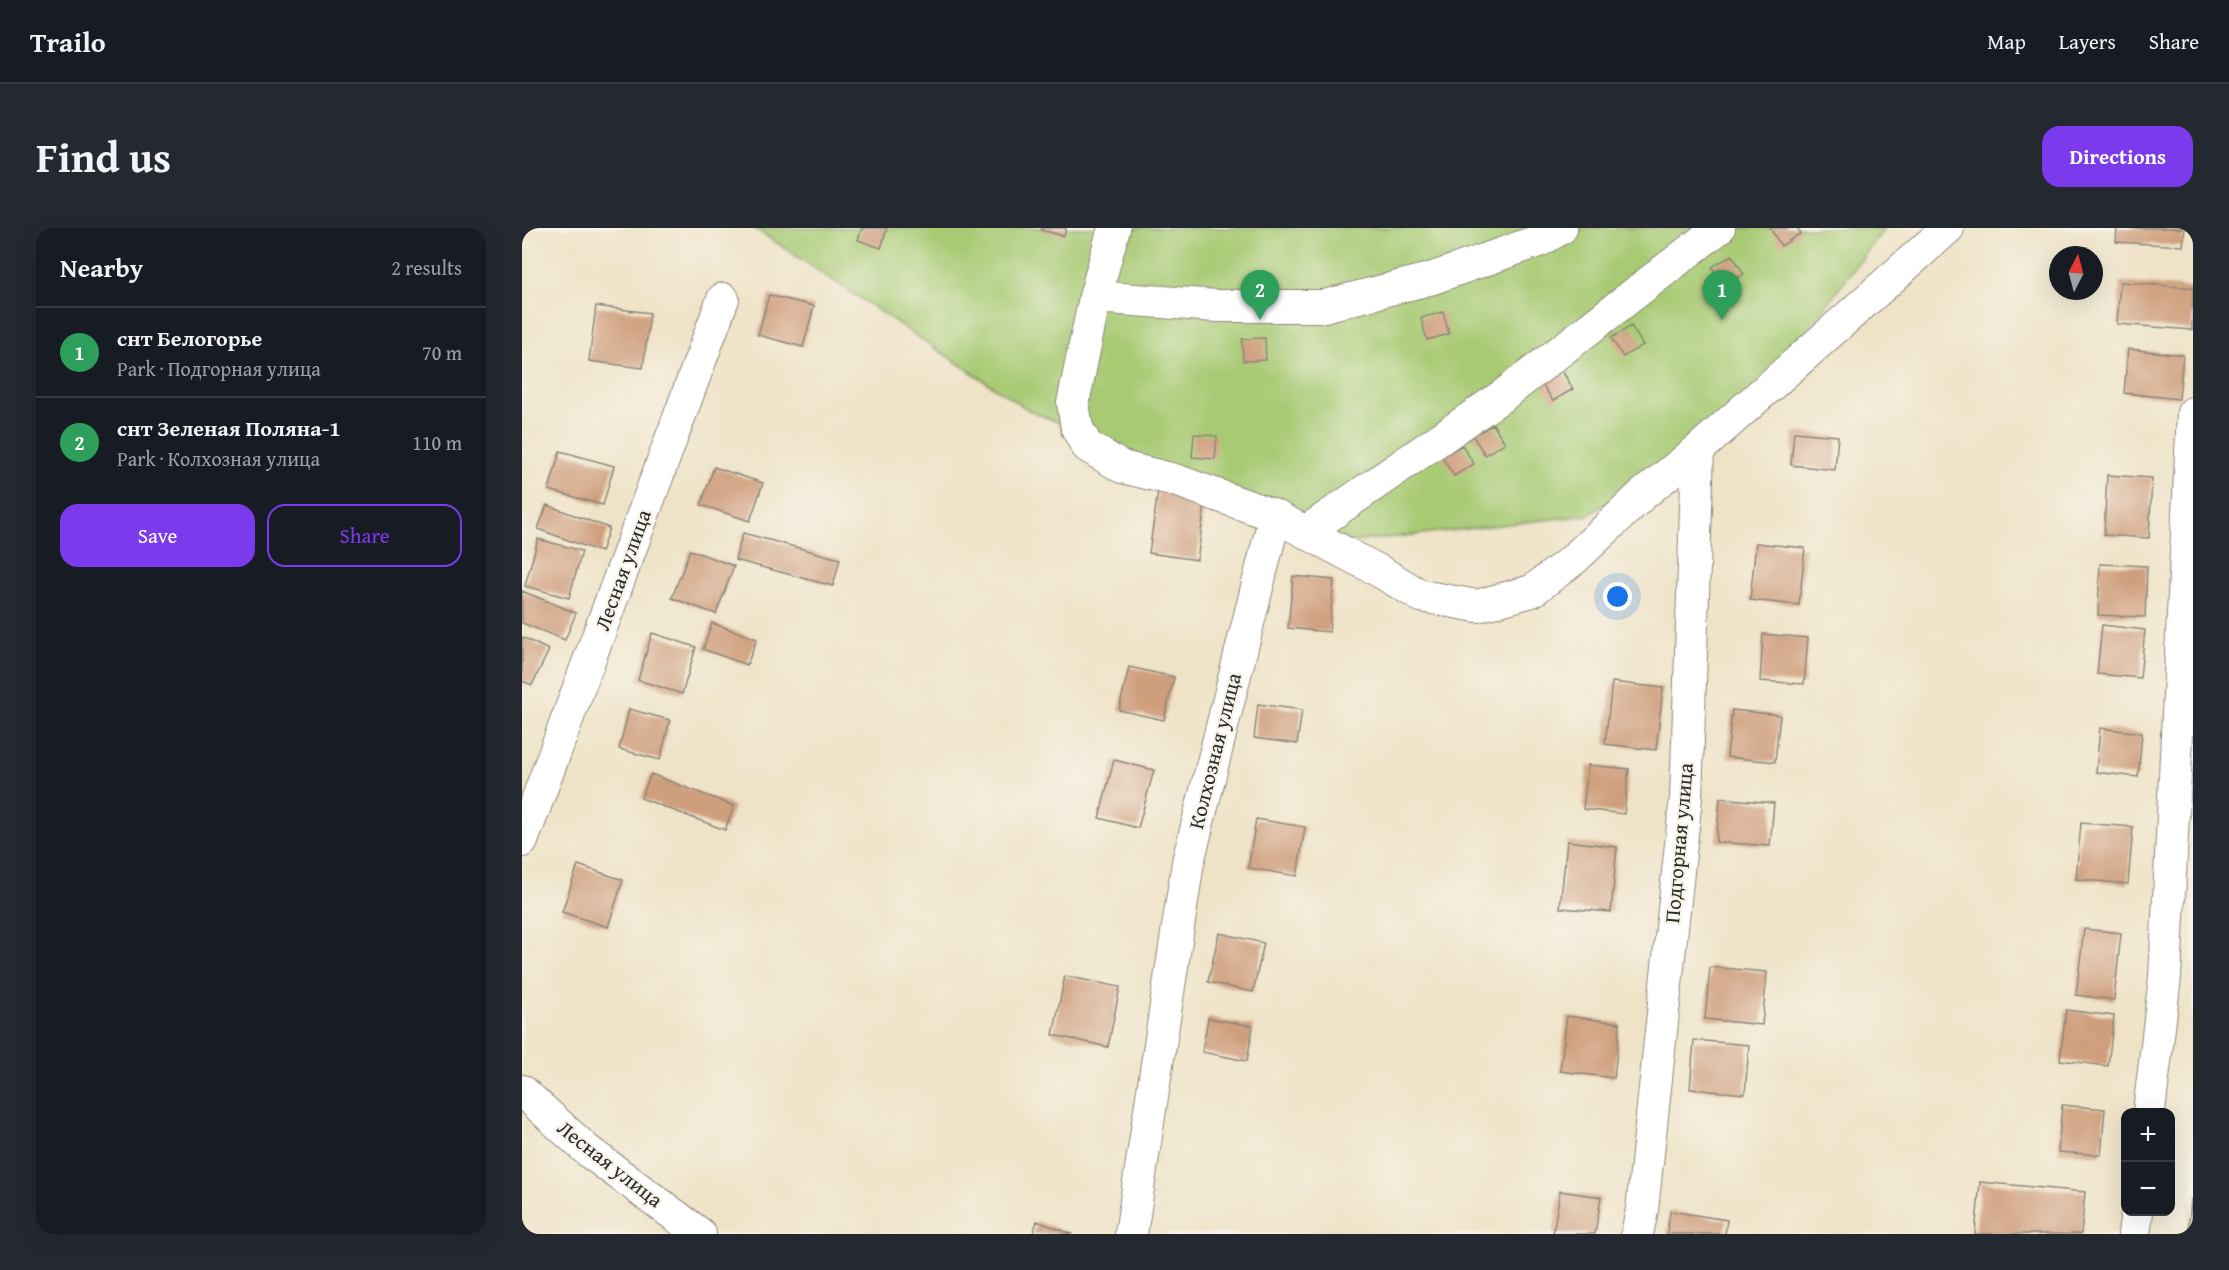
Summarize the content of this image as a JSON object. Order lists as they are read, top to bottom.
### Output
{
  "streets": {
    "street": ["Лесная улица", "Колхозная улица", "Подгорная улица"]
  },
  "north": "top",
  "page": {
    "header": "Trailo",
    "nav": ["Map", "Layers", "Share"],
    "title": "Find us",
    "buttons": [
      "Directions",
      ["Save", "Share"]
    ],
    "heading": ["Nearby", "2 results"],
    "pins": ["1", "2"],
    "list": [
      {
        "mark": "1",
        "name": "снт Белогорье",
        "note": "Park · Подгорная улица",
        "value": "70 m"
      },
      {
        "mark": "2",
        "name": "снт Зеленая Поляна-1",
        "note": "Park · Колхозная улица",
        "value": "110 m"
      }
    ],
    "map_buttons": ["+", "−"]
  }
}
